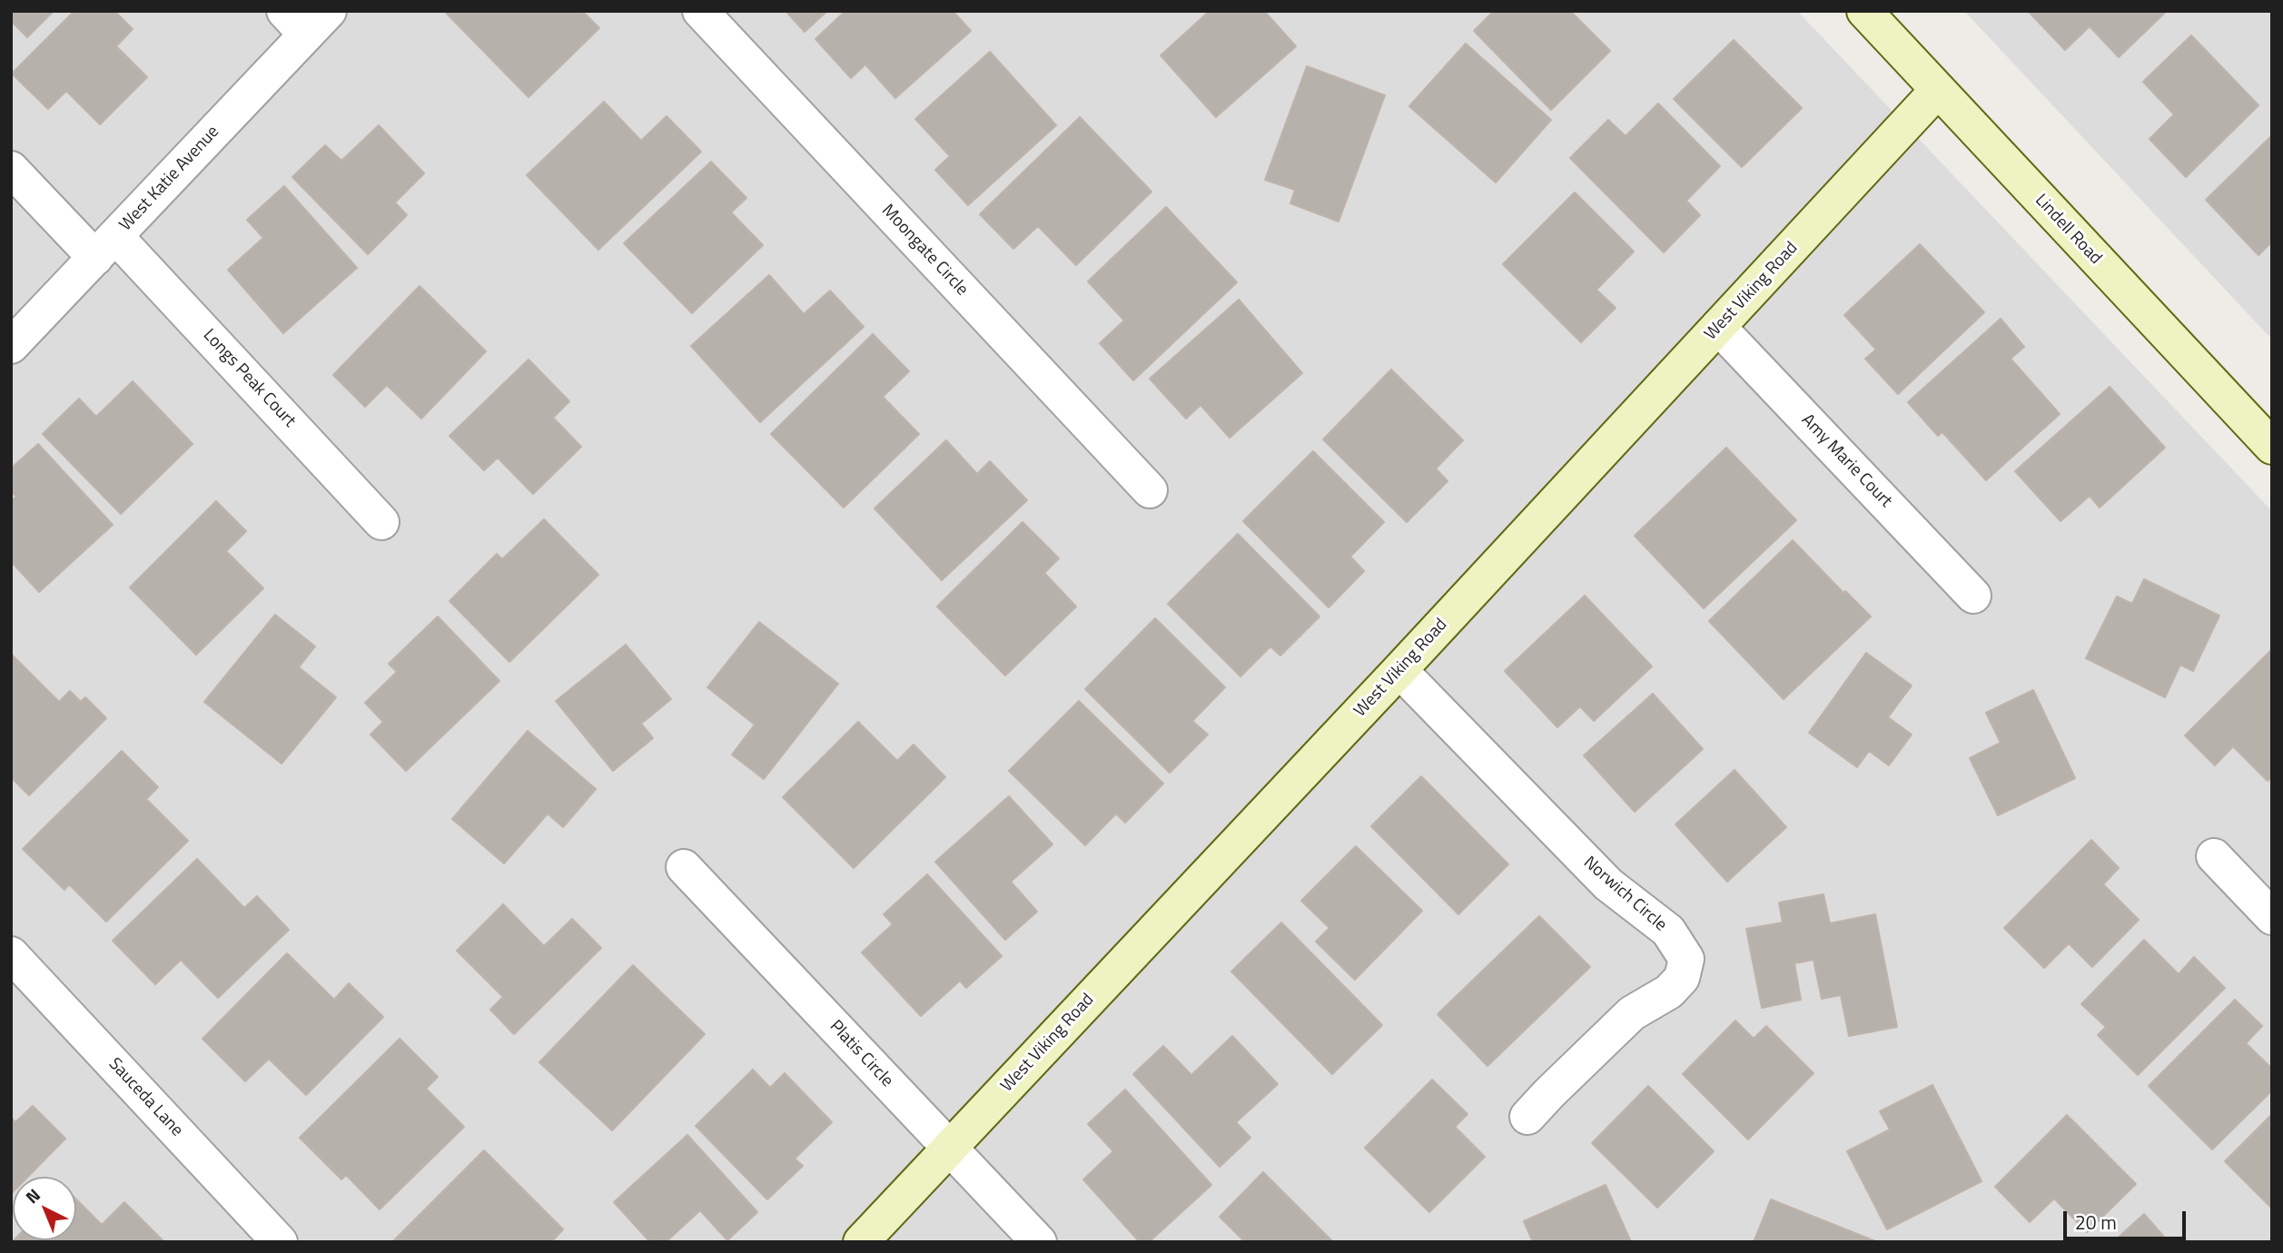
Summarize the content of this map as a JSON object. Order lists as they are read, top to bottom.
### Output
{
  "streets": {
    "street": [
      "West Katie Avenue",
      "Lindell Road",
      "Moongate Circle",
      "West Viking Road",
      "Longs Peak Court",
      "Amy Marie Court",
      "Norwich Circle",
      "Platis Circle",
      "Sauceda Lane"
    ]
  },
  "crossings": [
    ["West Katie Avenue", "Longs Peak Court"],
    ["Lindell Road", "West Viking Road"],
    ["West Viking Road", "Amy Marie Court"],
    ["West Viking Road", "Norwich Circle"],
    ["West Viking Road", "Platis Circle"]
  ],
  "scale_bar": "20 m",
  "north": "top left"
}
